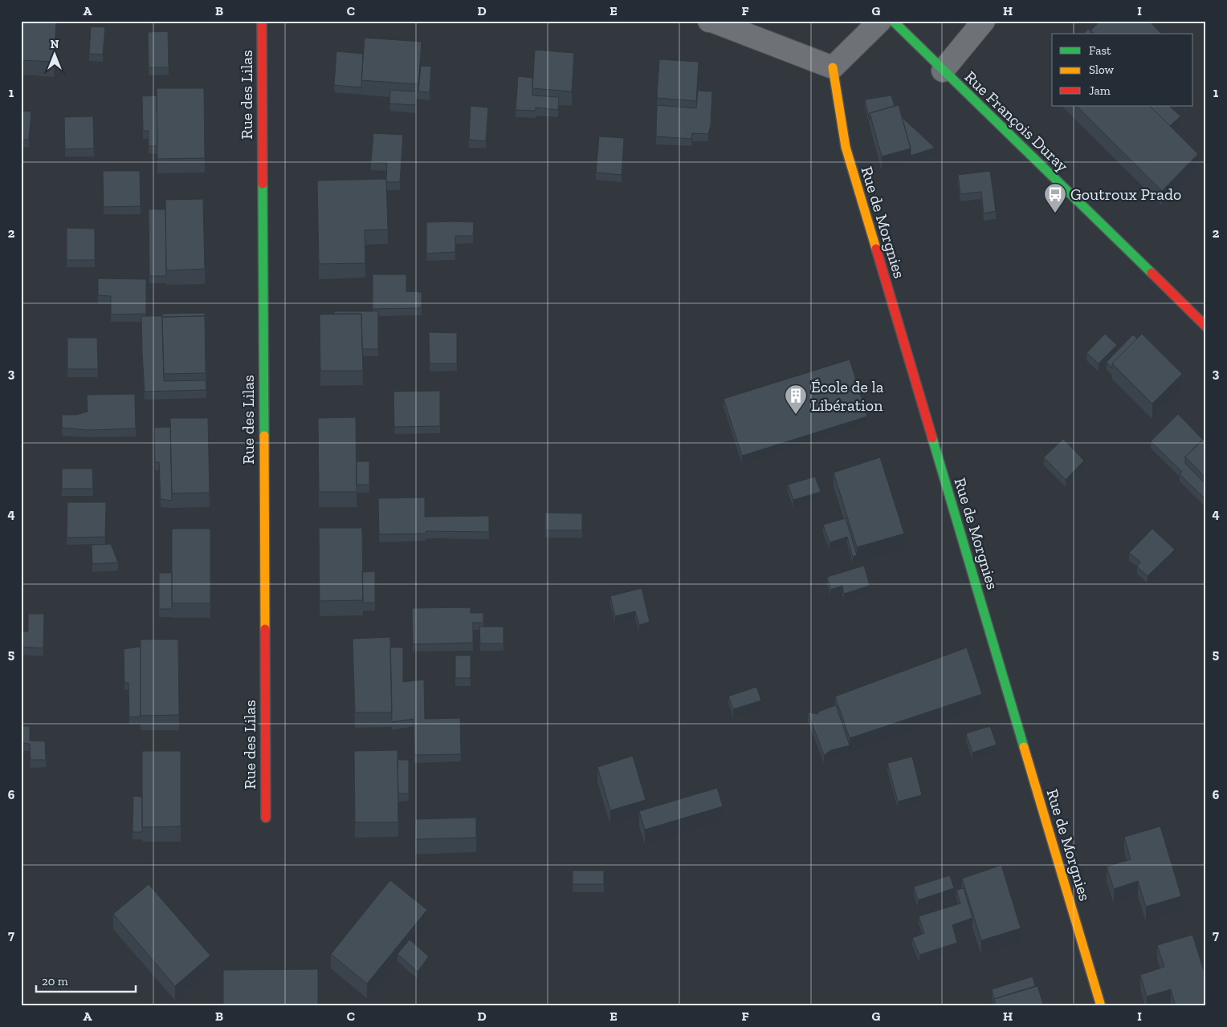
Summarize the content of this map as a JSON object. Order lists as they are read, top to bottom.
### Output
{
  "streets": {
    "street": ["Rue des Lilas", "Rue François Duray", "Rue de Morgnies"]
  },
  "places": {
    "bus stop": ["Goutroux Prado"],
    "building": ["École de la Libération"]
  },
  "legend": ["Fast", "Slow", "Jam"],
  "scale_bar": "20 m",
  "north": "top",
  "grid": {
    "columns": [
      "A",
      "B",
      "C",
      "D",
      "E",
      "F",
      "G",
      "H",
      "I"
    ],
    "rows": [
      "1",
      "2",
      "3",
      "4",
      "5",
      "6",
      "7"
    ]
  }
}
